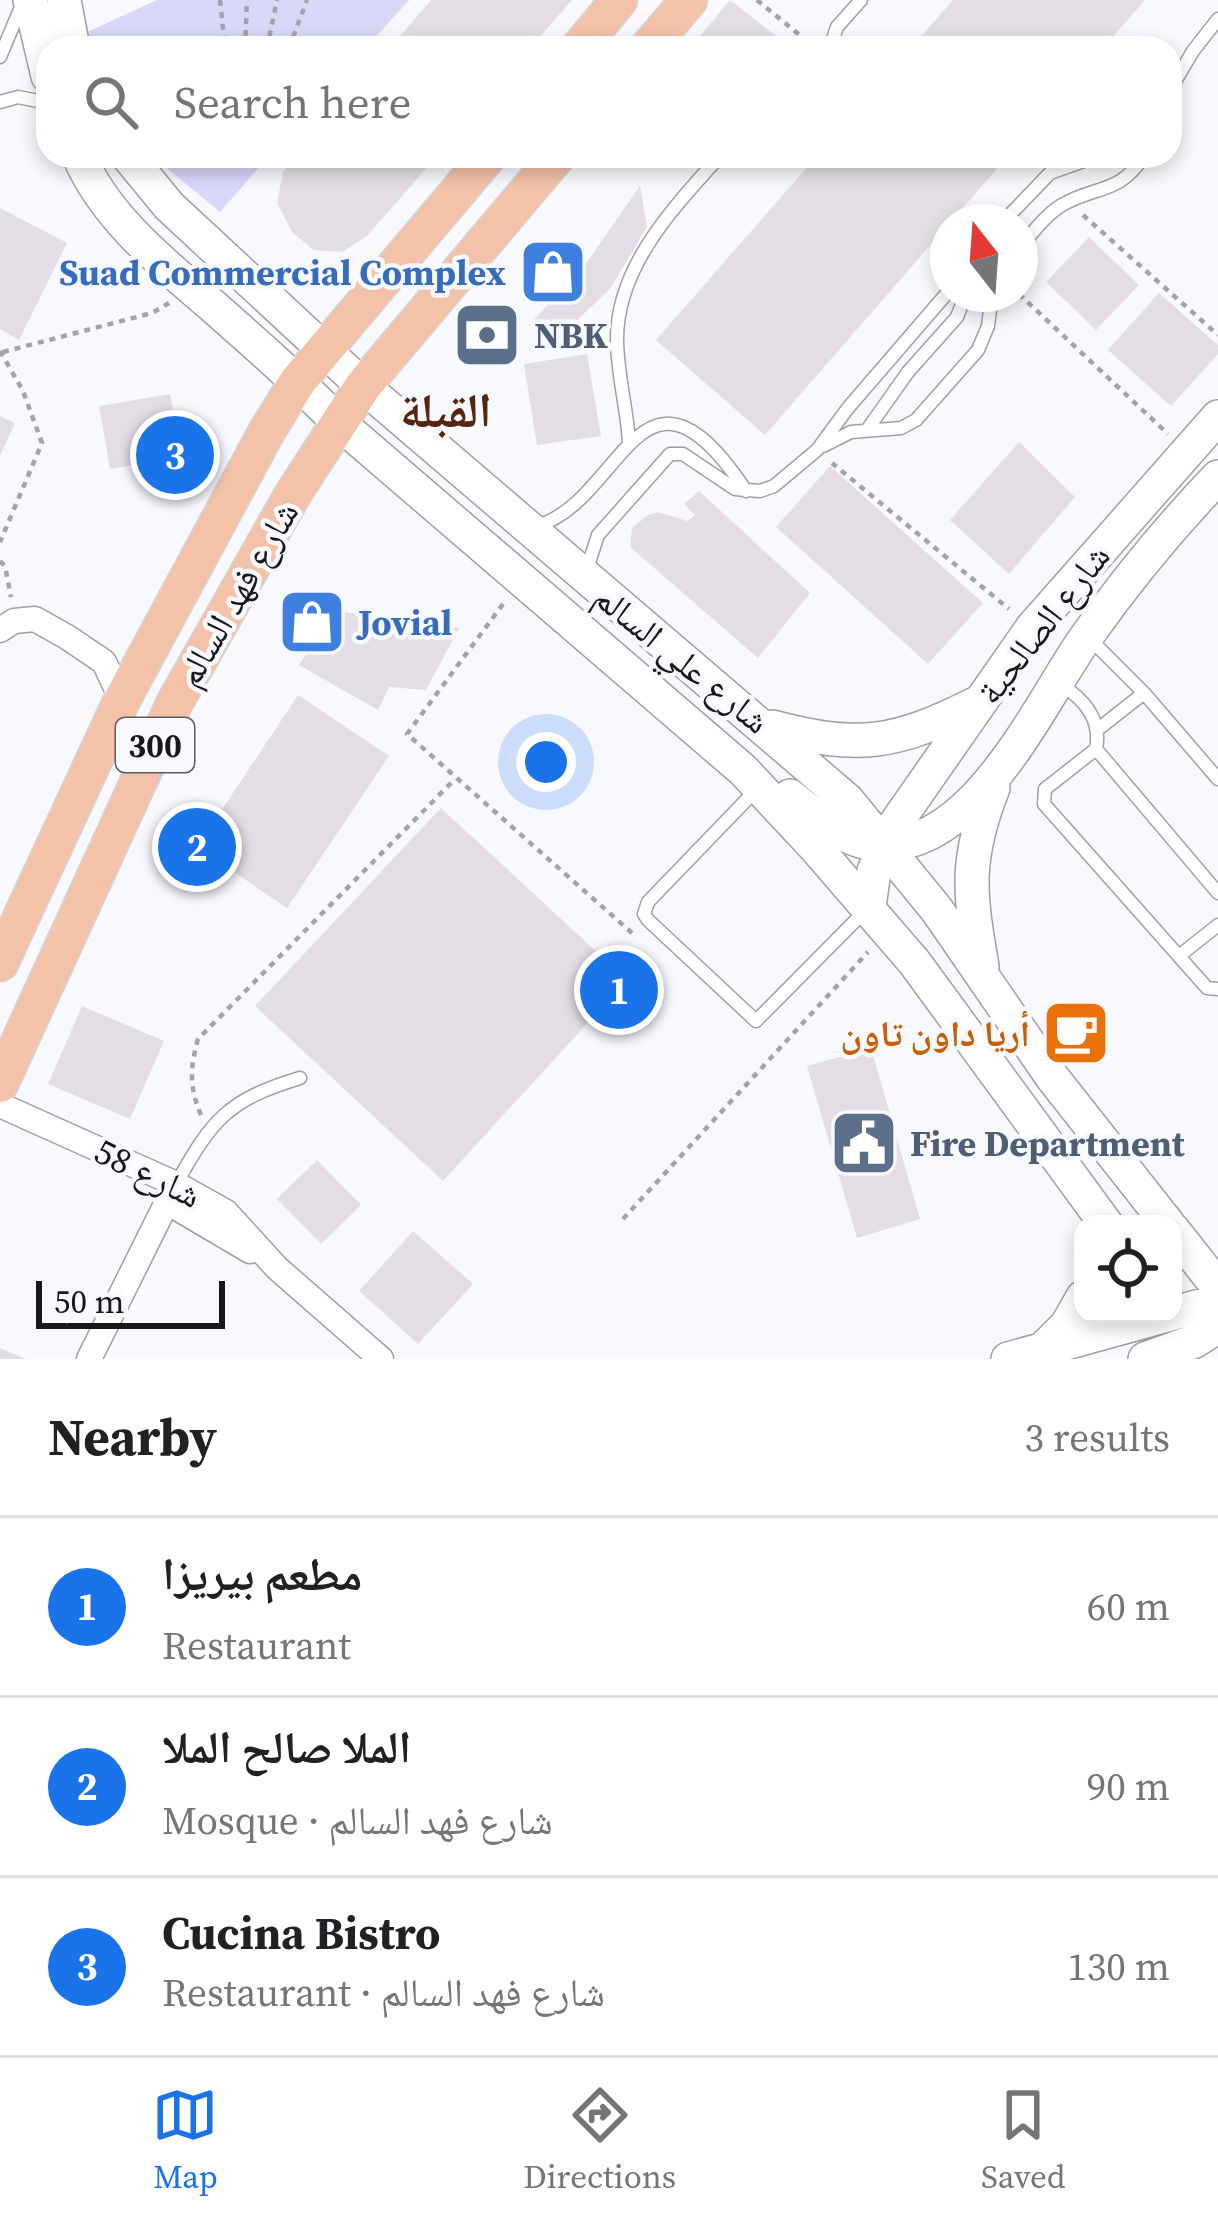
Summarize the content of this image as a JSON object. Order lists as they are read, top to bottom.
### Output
{
  "streets": {
    "main road": [
      "شارع فهد السالم",
      "شارع الصالحية",
      "شارع علي السالم",
      "300"
    ],
    "street": ["شارع 58"]
  },
  "crossings": [
    ["شارع فهد السالم", "شارع علي السالم"],
    ["شارع الصالحية", "شارع علي السالم"]
  ],
  "districts": ["القبلة"],
  "places": {
    "shop": ["Suad Commercial Complex", "Jovial"],
    "bank": ["NBK"],
    "cafe": ["أريا داون تاون"],
    "public building": ["Fire Department"]
  },
  "scale_bar": "50 m",
  "north": "top",
  "page": {
    "search": "Search here",
    "pins": ["3", "2", "1"],
    "scale": "50 m",
    "heading": ["Nearby", "3 results"],
    "list": [
      {
        "mark": "1",
        "name": "مطعم بيريزا",
        "note": "Restaurant",
        "value": "60 m"
      },
      {
        "mark": "2",
        "name": "الملا صالح الملا",
        "note": "Mosque · شارع فهد السالم",
        "value": "90 m"
      },
      {
        "mark": "3",
        "name": "Cucina Bistro",
        "note": "Restaurant · شارع فهد السالم",
        "value": "130 m"
      }
    ],
    "nav": ["Map", "Directions", "Saved"]
  }
}
